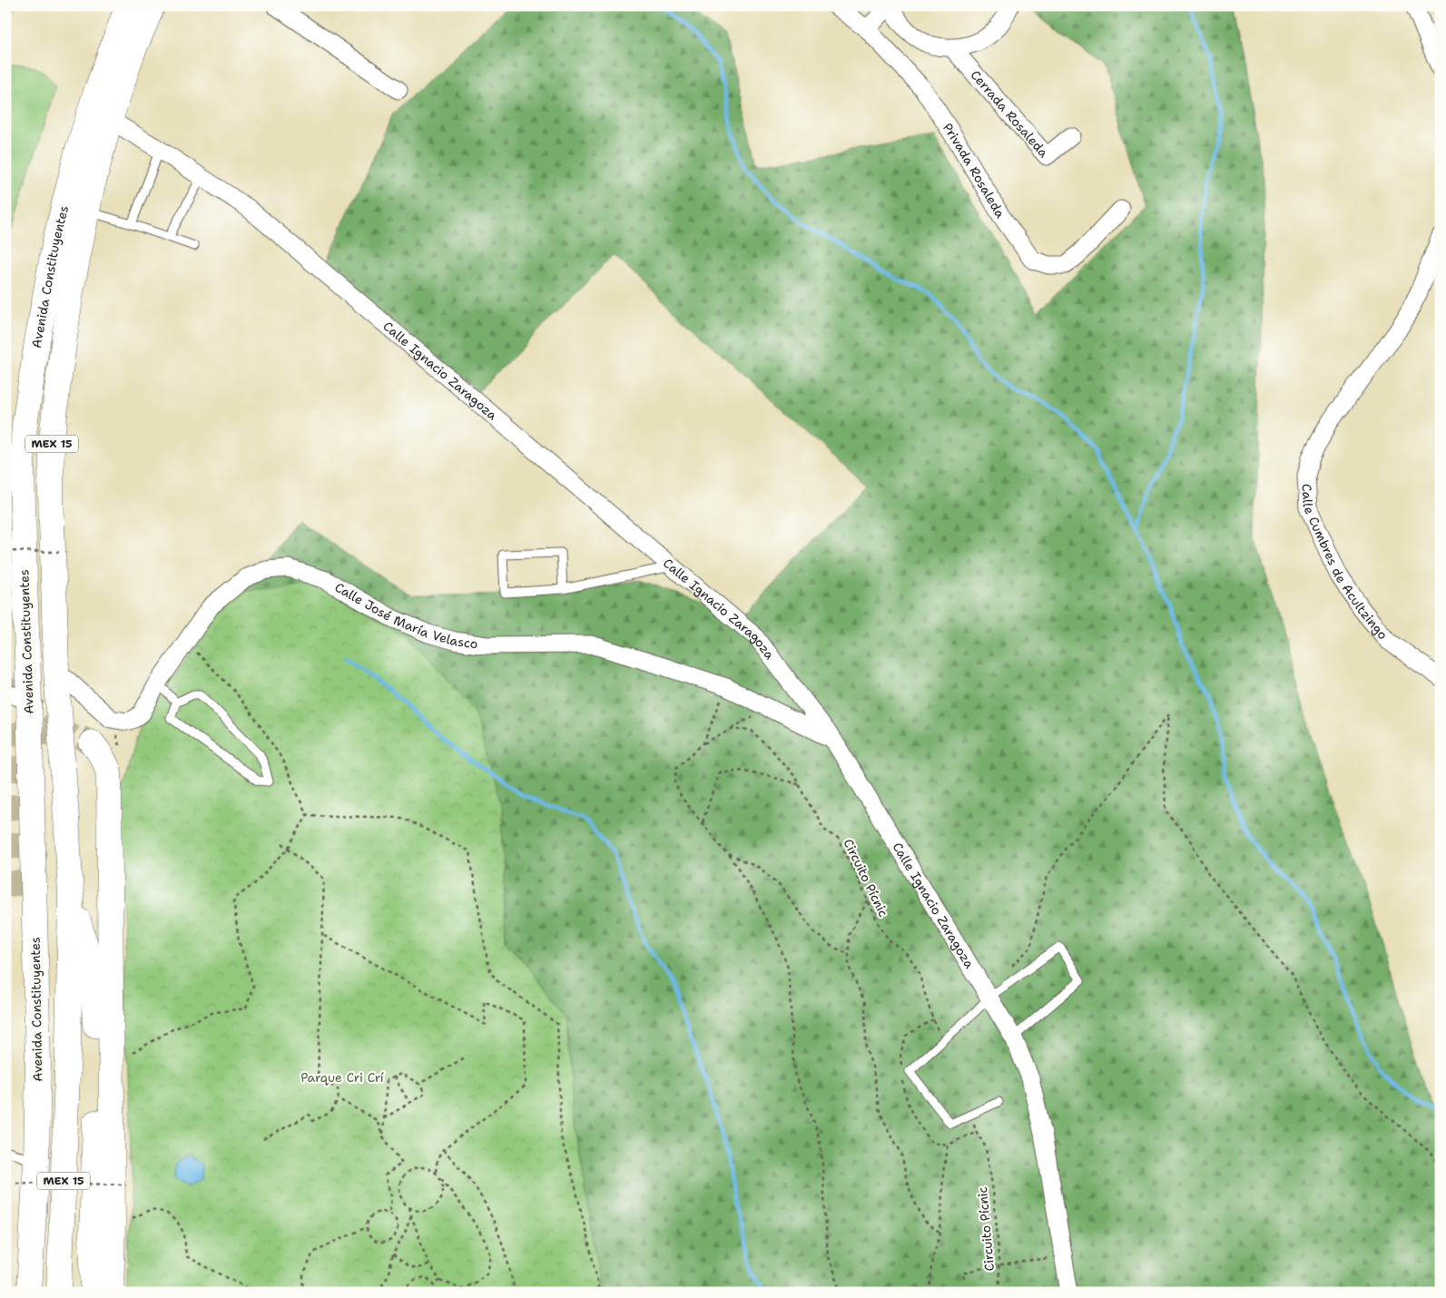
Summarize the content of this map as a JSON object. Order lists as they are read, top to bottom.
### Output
{
  "streets": {
    "highway": ["Avenida Constituyentes", "MEX 15"],
    "street": [
      "Cerrada Rosaleda",
      "Privada Rosaleda",
      "Calle Ignacio Zaragoza",
      "Calle Cumbres de Acultzingo",
      "Calle José María Velasco"
    ],
    "path": ["Circuito Pícnic"]
  },
  "crossings": [
    ["Avenida Constituyentes", "Calle Ignacio Zaragoza"],
    ["Avenida Constituyentes", "Calle José María Velasco"],
    ["Calle Ignacio Zaragoza", "Calle José María Velasco"]
  ],
  "parks": ["Parque Cri Crí"]
}
